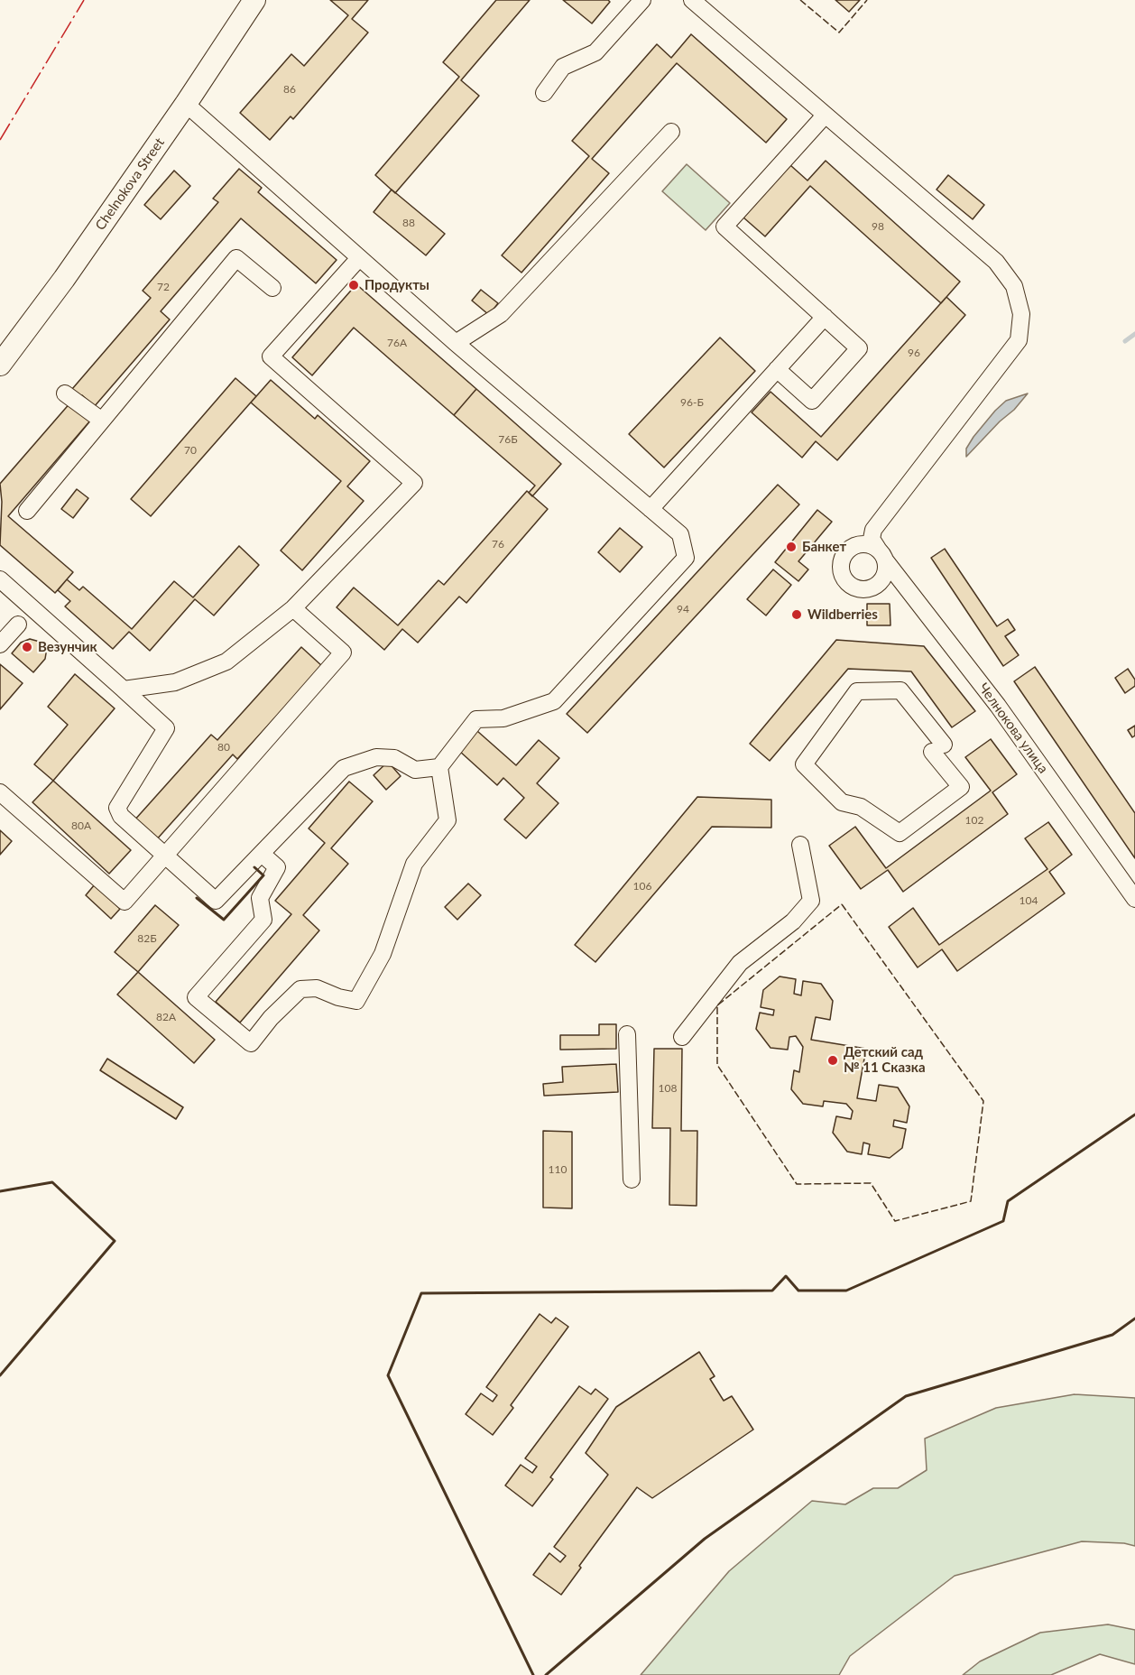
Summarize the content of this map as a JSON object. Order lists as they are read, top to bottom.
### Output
{
  "streets": {
    "main road": ["Chelnokova Street"],
    "street": ["Челнокова улица"]
  },
  "places": [
    "Продукты",
    "Банкет",
    "Wildberries",
    "Везунчик",
    "Детский сад № 11 Сказка"
  ],
  "house_numbers": [
    "86",
    "88",
    "98",
    "72",
    "76А",
    "96",
    "96-Б",
    "76Б",
    "70",
    "76",
    "94",
    "80",
    "102",
    "80А",
    "106",
    "104",
    "82Б",
    "82А",
    "108",
    "110"
  ]
}
